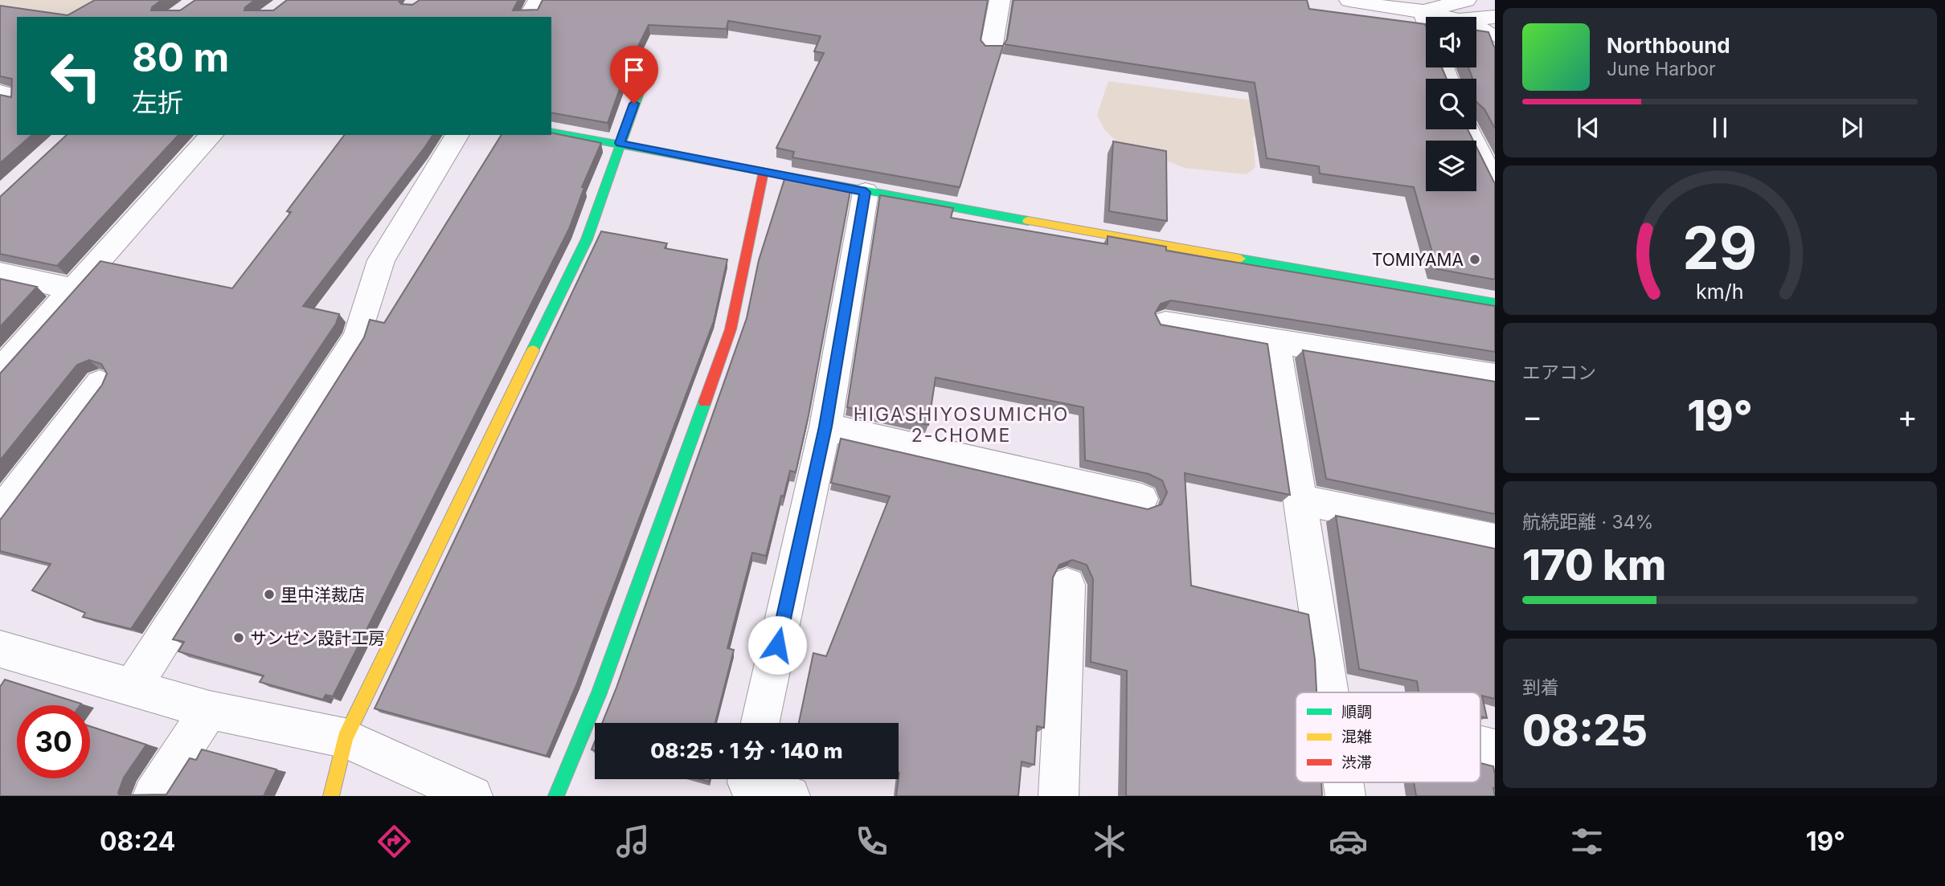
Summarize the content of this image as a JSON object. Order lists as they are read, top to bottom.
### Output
{
  "districts": ["HIGASHIYOSUMICHO 2-CHOME"],
  "places": ["TOMIYAMA", "里中洋裁店", "サンゼン設計工房"],
  "legend": ["順調", "混雑", "渋滞"],
  "page": {
    "turn": ["80 m", "左折"],
    "song": ["Northbound", "June Harbor"],
    "tile": [
      "エアコン",
      ["航続距離 · 34%", "170 km"],
      ["到着", "08:25"]
    ],
    "heat": ["−", "19°", "+"],
    "limit": "30",
    "trip": "08:25 · 1 分 · 140 m",
    "tabs": ["08:24", "19°"],
    "gauge": ["29", "km/h"]
  }
}
